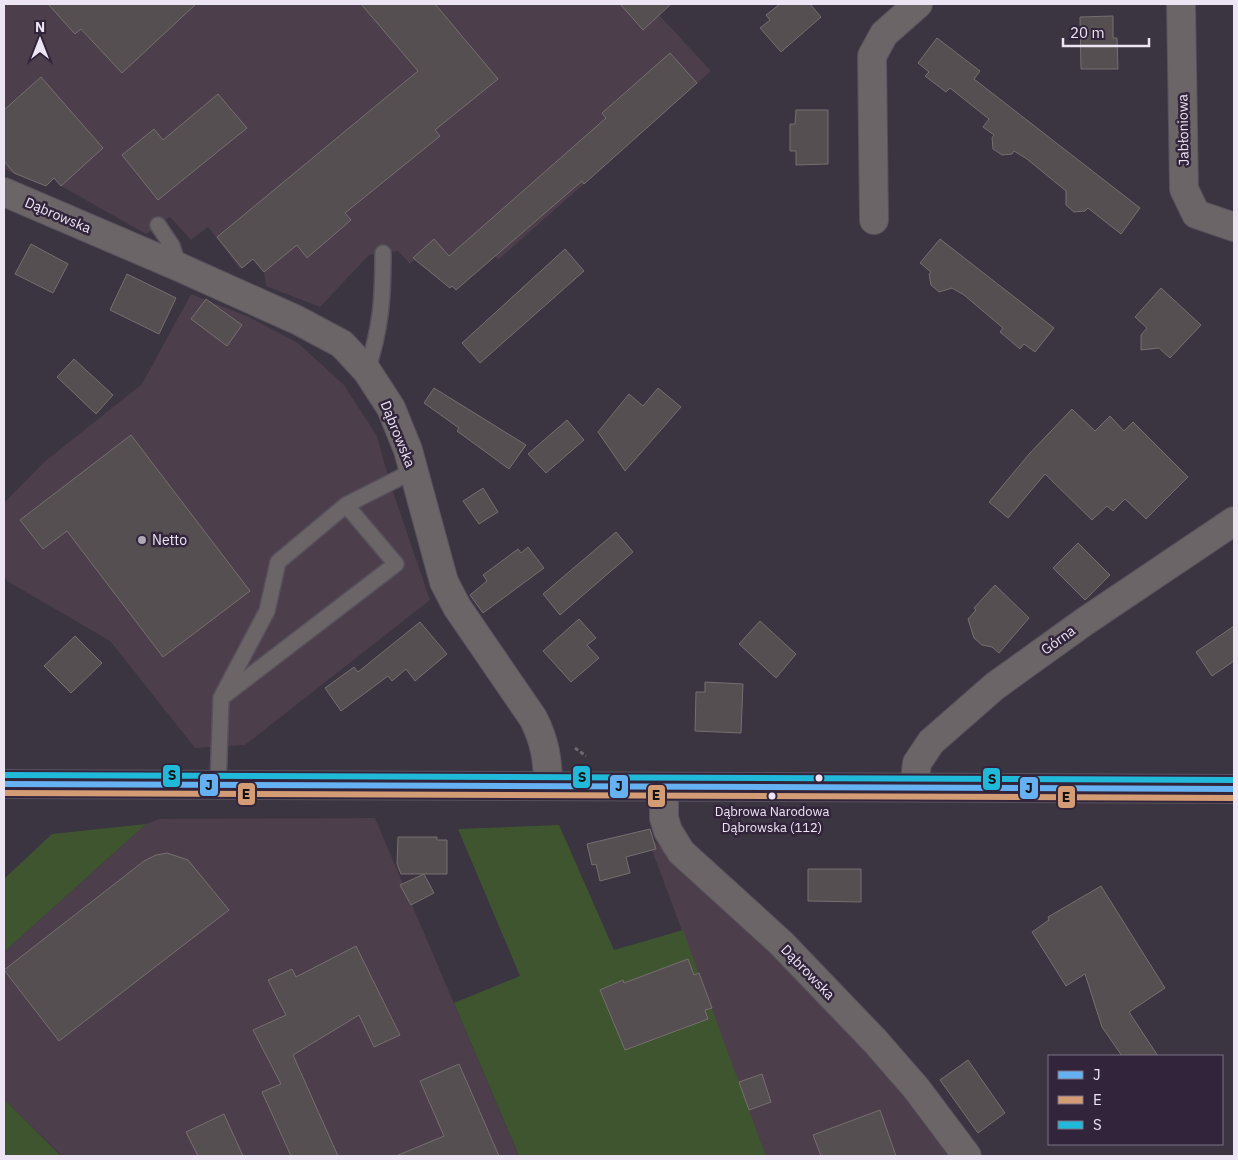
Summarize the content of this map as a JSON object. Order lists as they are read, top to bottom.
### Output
{
  "streets": {
    "street": ["Jabłoniowa", "Dąbrowska", "Górna"]
  },
  "places": ["Netto", "Dąbrowa Narodowa Dąbrowska (112)"],
  "lines": ["transit line S", "transit line J", "transit line E"],
  "legend": ["J", "E", "S"],
  "scale_bar": "20 m",
  "north": "top"
}
